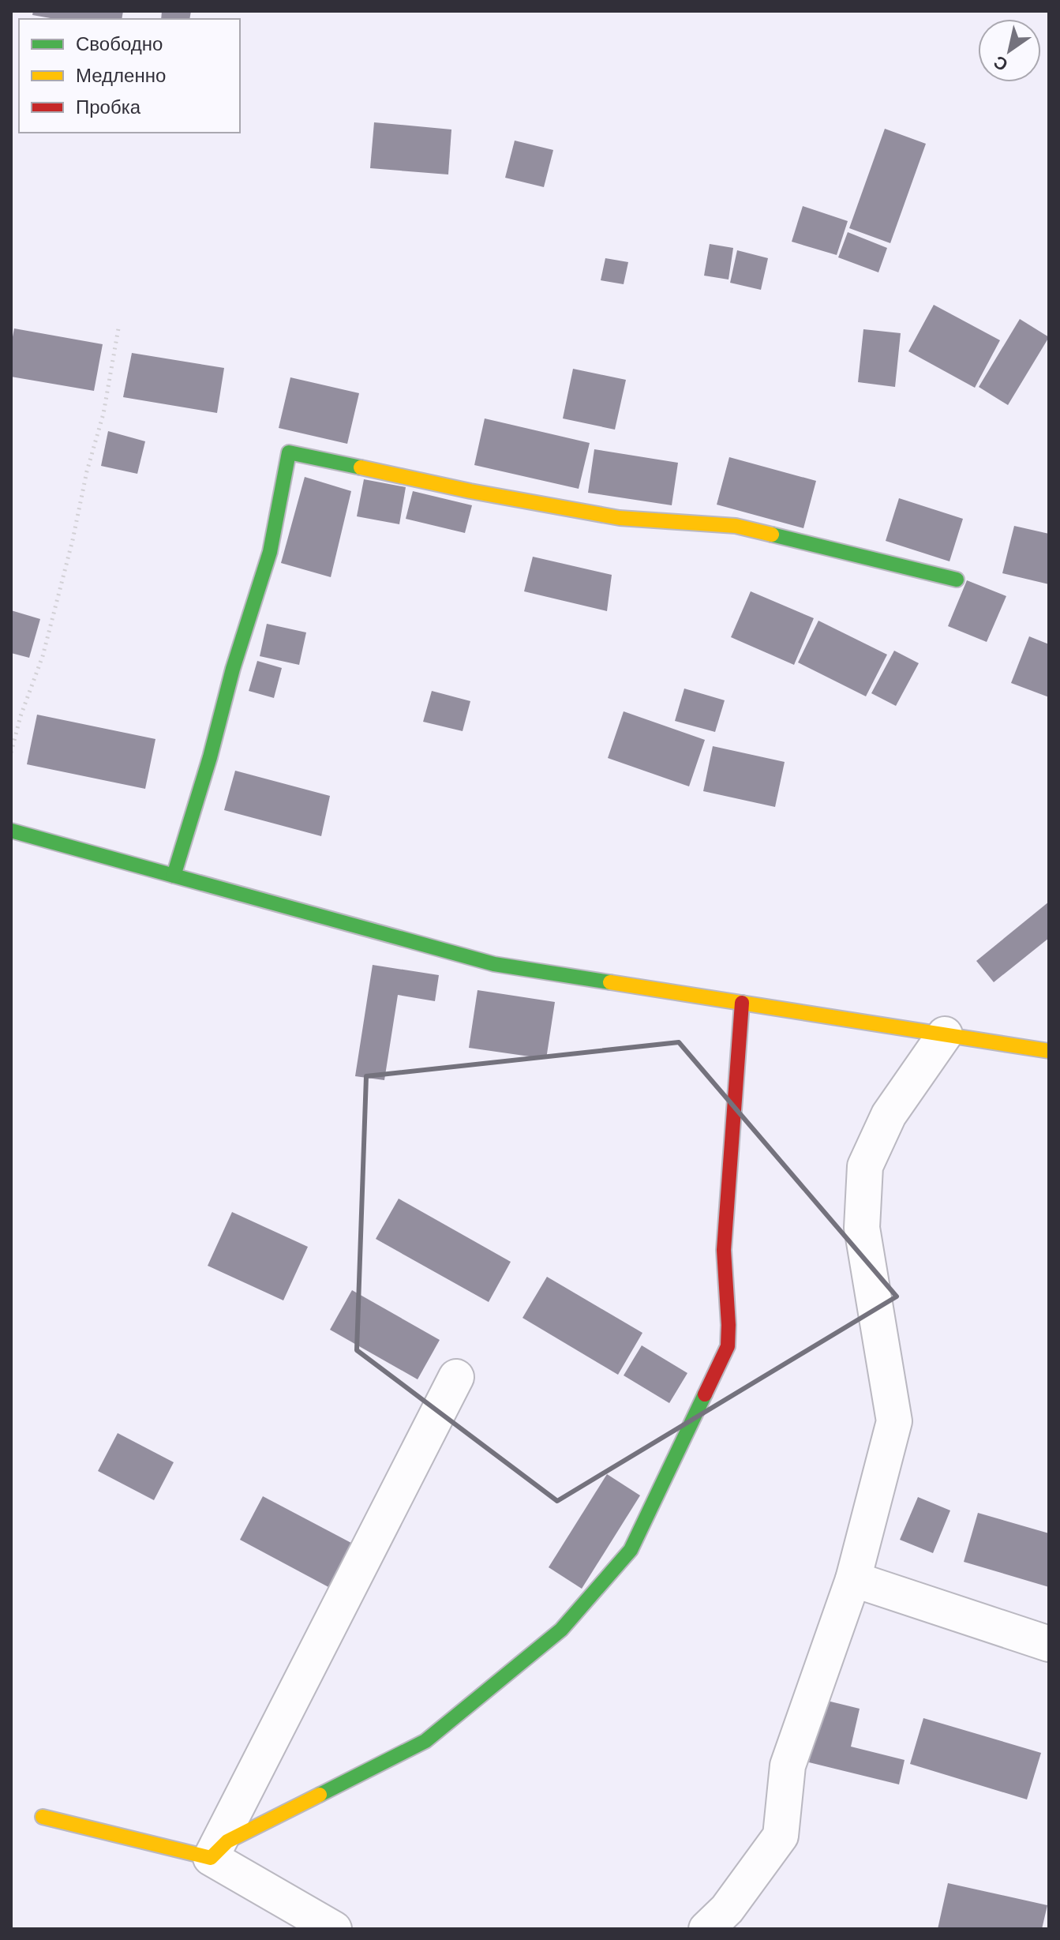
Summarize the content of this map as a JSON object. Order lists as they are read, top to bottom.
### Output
{
  "legend": ["Свободно", "Медленно", "Пробка"],
  "north": "bottom left"
}
